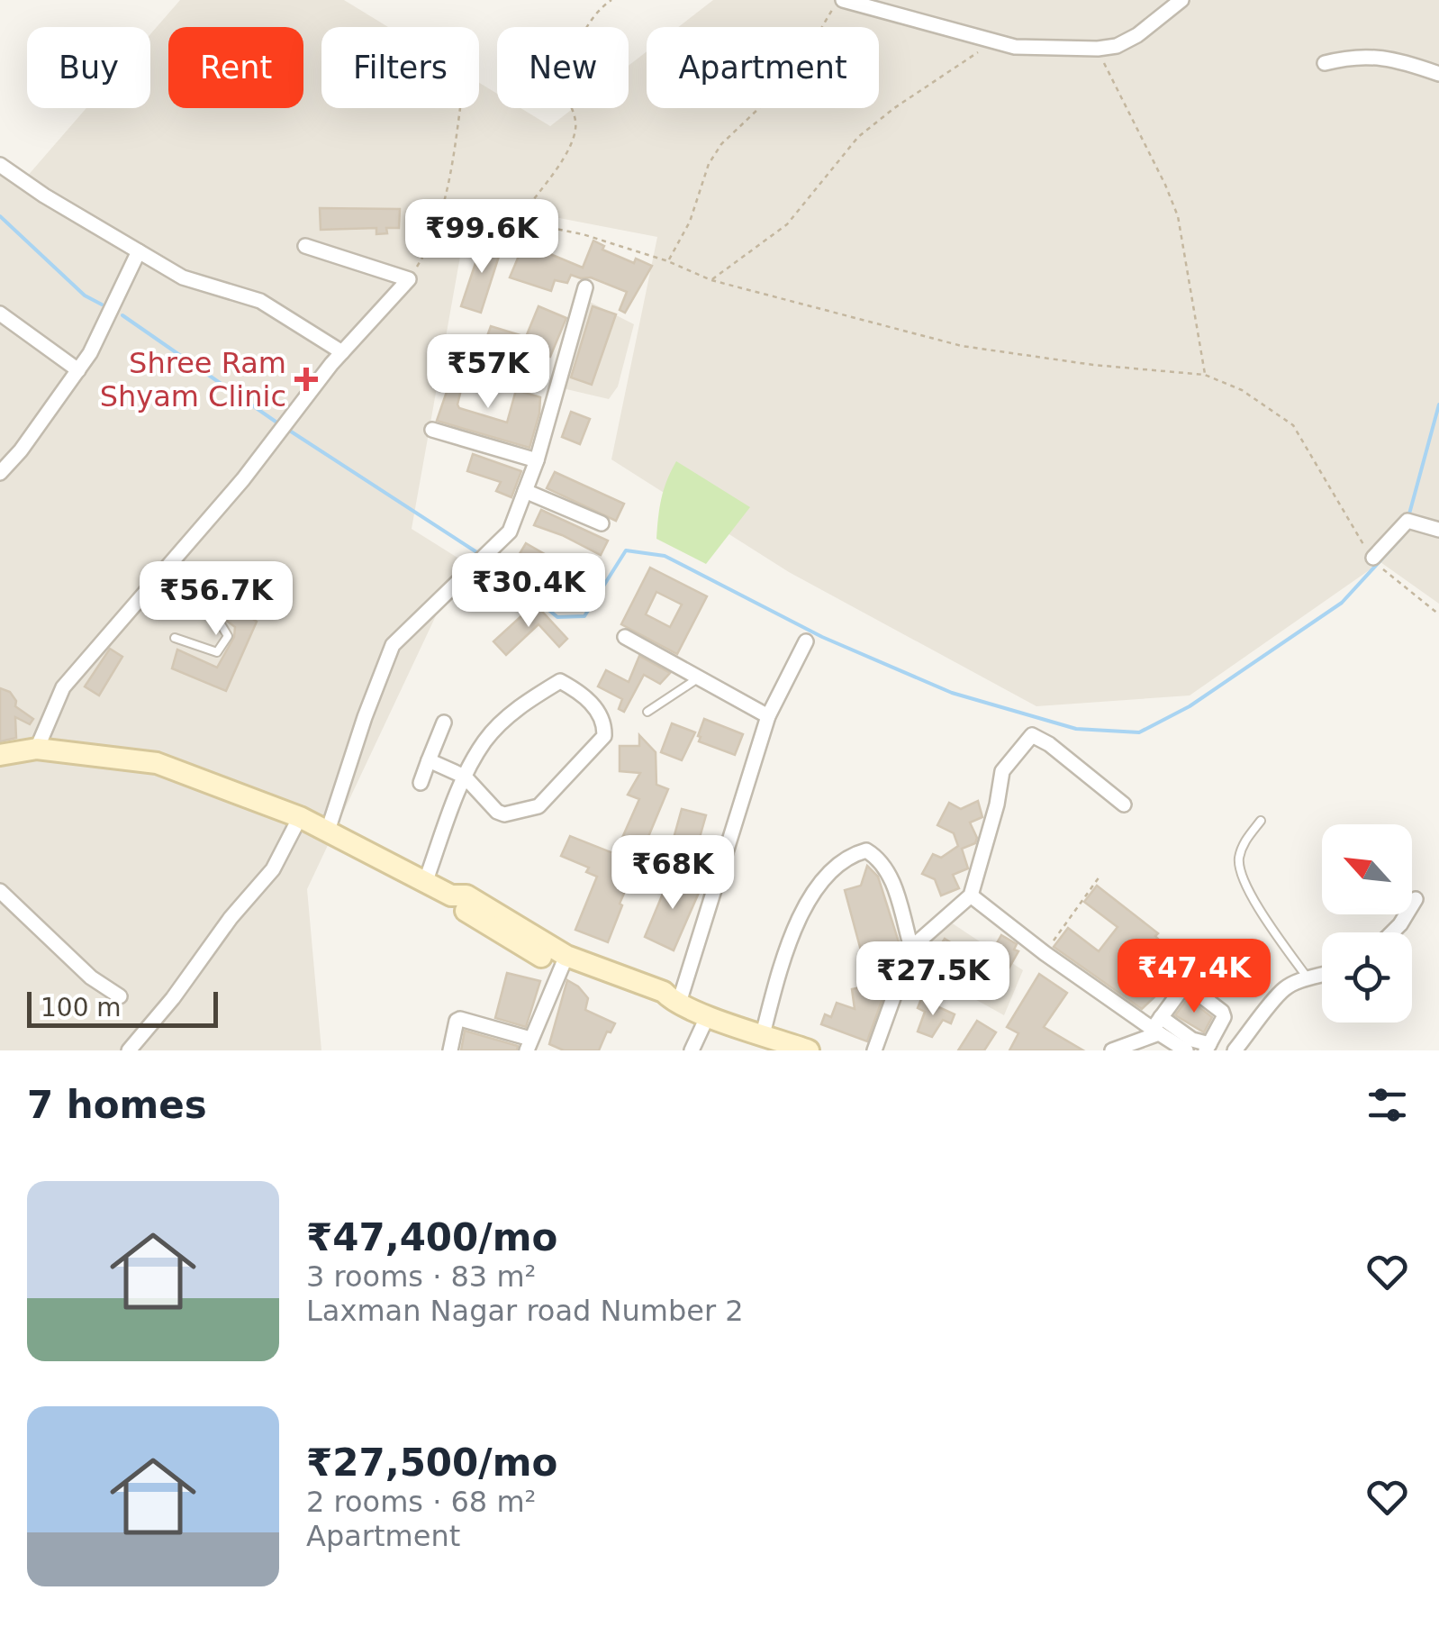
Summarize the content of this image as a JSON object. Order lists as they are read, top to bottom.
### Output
{
  "places": {
    "health": ["Shree Ram Shyam Clinic"]
  },
  "scale_bar": "100 m",
  "north": "top left",
  "page": {
    "chip": [
      "Buy",
      "Rent",
      "Filters",
      "New",
      "Apartment"
    ],
    "price": [
      "₹99.6K",
      "₹57K",
      "₹30.4K",
      "₹56.7K",
      "₹68K",
      "₹47.4K",
      "₹27.5K"
    ],
    "scale": "100 m",
    "heading": "7 homes",
    "list": [
      {
        "name": "₹47,400/mo",
        "note": "3 rooms · 83 m² · Laxman Nagar road Number 2"
      },
      {
        "name": "₹27,500/mo",
        "note": "2 rooms · 68 m² · Apartment"
      }
    ]
  }
}
